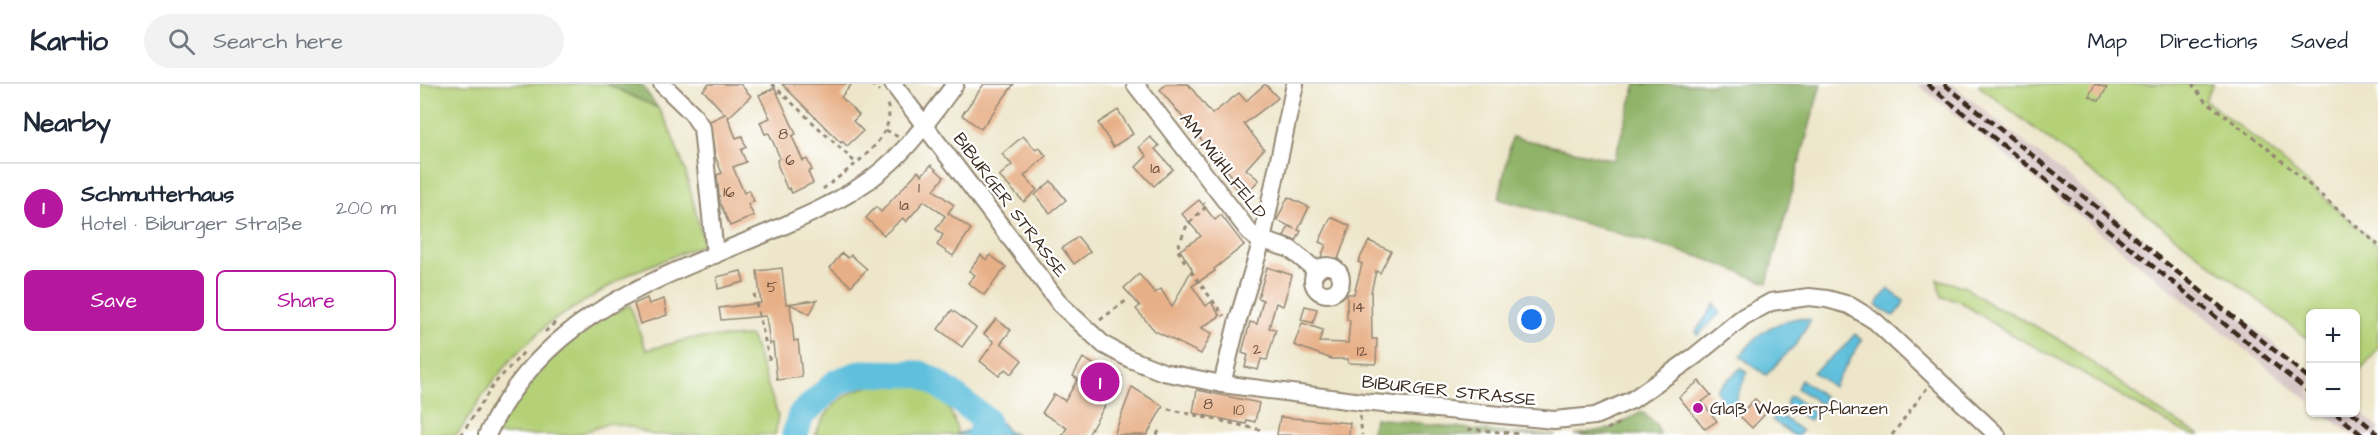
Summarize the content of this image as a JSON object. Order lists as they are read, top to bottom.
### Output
{
  "streets": {
    "street": ["AM MÜHLFELD", "BIBURGER STRASSE"]
  },
  "places": ["Glaß Wasserpflanzen"],
  "house_numbers": [
    "8",
    "6",
    "1a",
    "1",
    "16",
    "1a",
    "5",
    "14",
    "2",
    "12",
    "8",
    "10"
  ],
  "page": {
    "header": "Kartio",
    "search": "Search here",
    "nav": ["Map", "Directions", "Saved"],
    "heading": "Nearby",
    "list": [
      {
        "mark": "1",
        "name": "Schmutterhaus",
        "note": "Hotel · Biburger Straße",
        "value": "200 m"
      }
    ],
    "buttons": ["Save", "Share"],
    "map_buttons": ["+", "−"],
    "pins": "1"
  }
}
